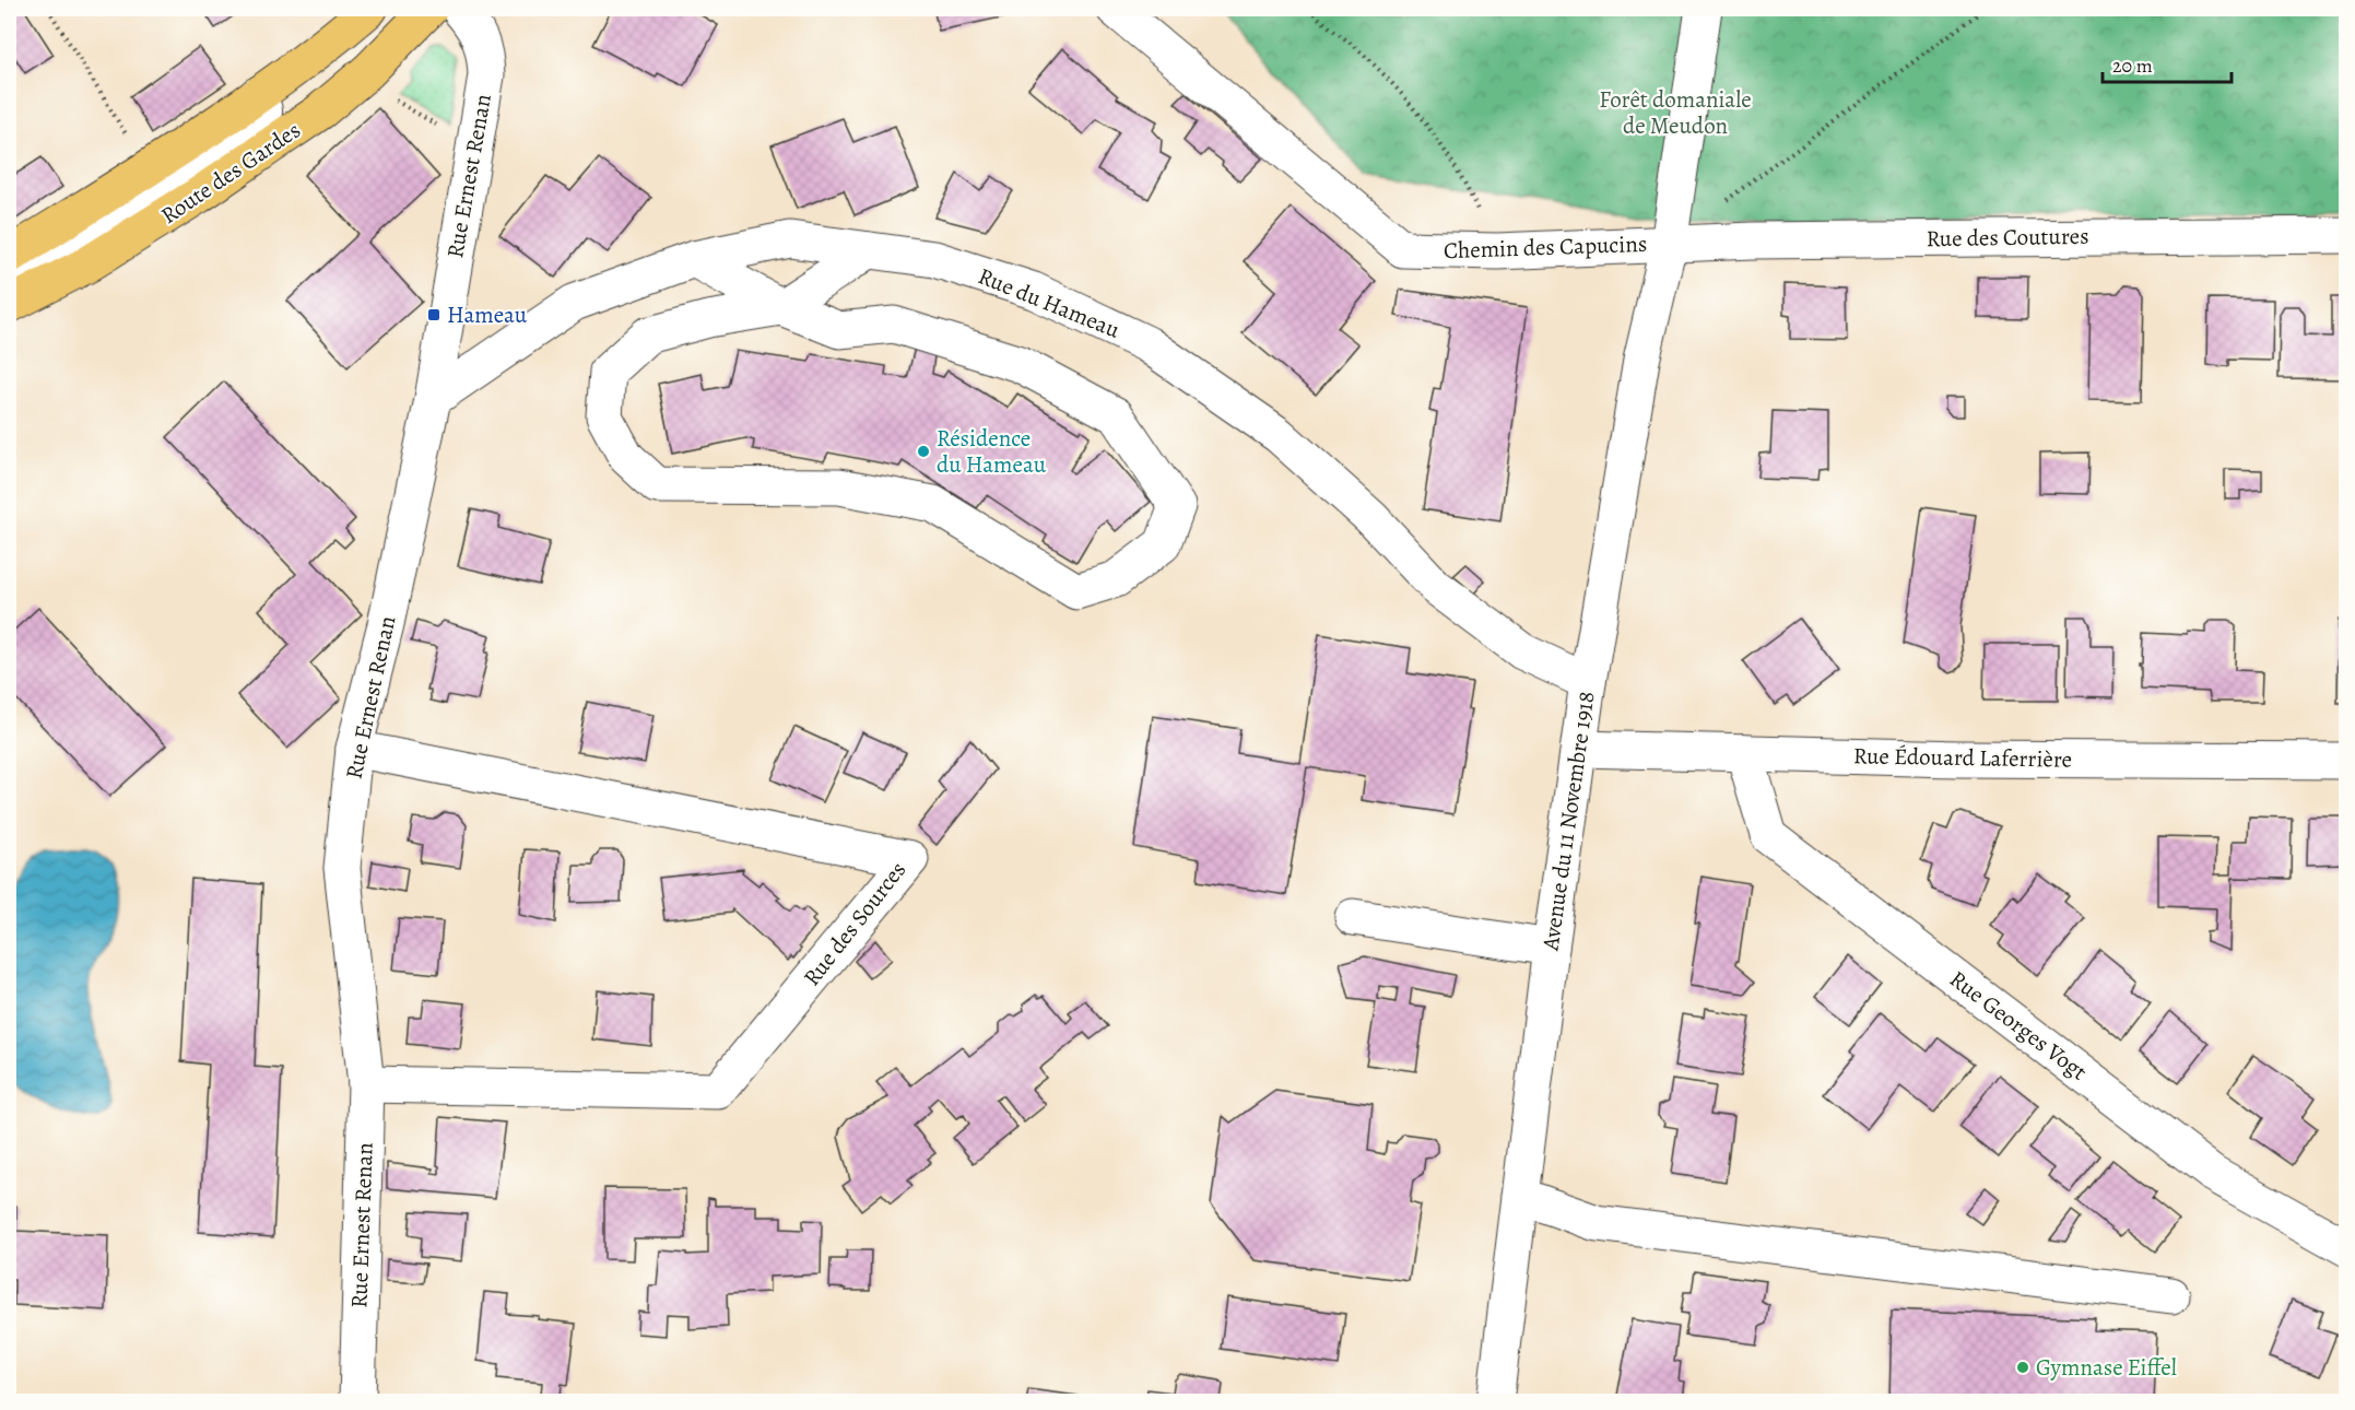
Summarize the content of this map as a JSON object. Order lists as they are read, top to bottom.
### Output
{
  "streets": {
    "main road": ["Route des Gardes"],
    "street": [
      "Rue Ernest Renan",
      "Rue des Coutures",
      "Chemin des Capucins",
      "Rue du Hameau",
      "Rue Édouard Laferrière",
      "Avenue du 11 Novembre 1918",
      "Rue des Sources",
      "Rue Georges Vogt"
    ]
  },
  "crossings": [
    ["Rue Ernest Renan", "Rue du Hameau"],
    ["Rue Ernest Renan", "Rue des Sources"],
    ["Rue des Coutures", "Chemin des Capucins"],
    ["Rue des Coutures", "Avenue du 11 Novembre 1918"],
    ["Chemin des Capucins", "Avenue du 11 Novembre 1918"],
    ["Rue du Hameau", "Avenue du 11 Novembre 1918"],
    ["Rue Édouard Laferrière", "Avenue du 11 Novembre 1918"],
    ["Rue Édouard Laferrière", "Rue Georges Vogt"]
  ],
  "parks": ["Forêt domaniale de Meudon"],
  "places": {
    "transit": ["Hameau"],
    "other": ["Résidence du Hameau", "Gymnase Eiffel"]
  },
  "scale_bar": "20 m"
}
